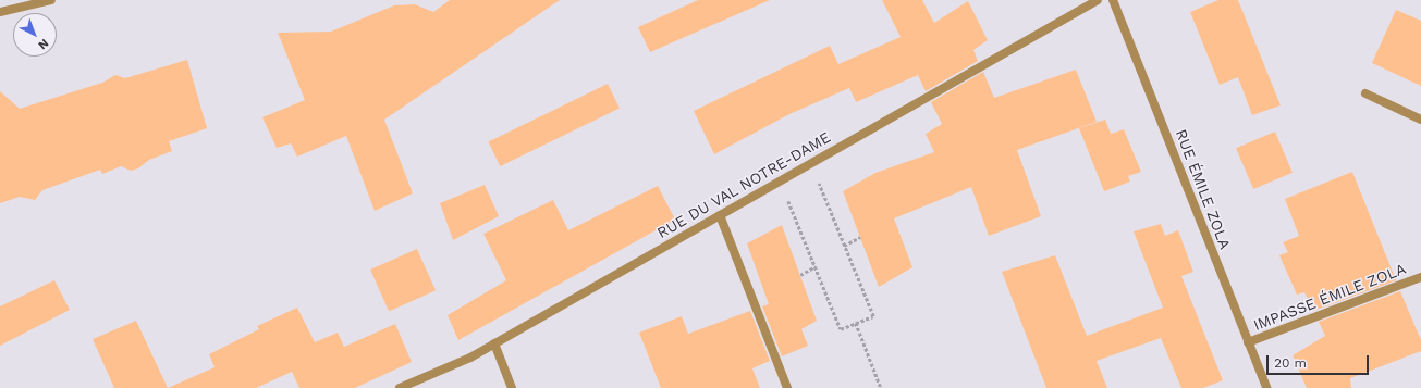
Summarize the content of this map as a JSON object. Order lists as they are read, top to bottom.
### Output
{
  "streets": {
    "street": ["RUE DU VAL NOTRE-DAME", "RUE ÉMILE ZOLA", "IMPASSE ÉMILE ZOLA"]
  },
  "crossings": [
    ["RUE ÉMILE ZOLA", "IMPASSE ÉMILE ZOLA"]
  ],
  "scale_bar": "20 m",
  "north": "bottom right"
}
